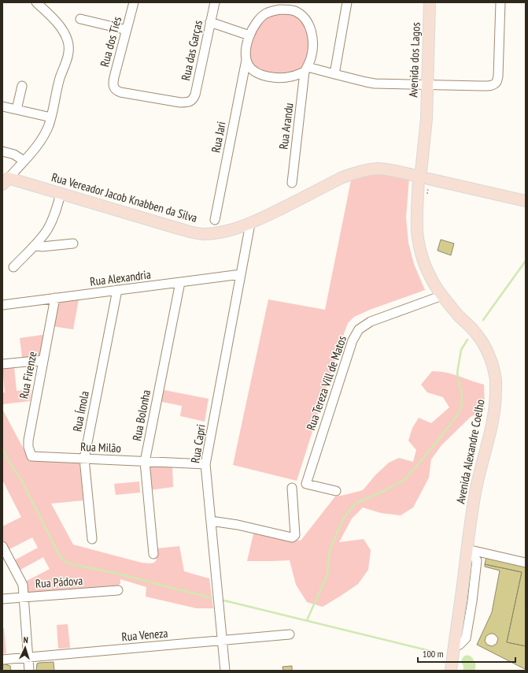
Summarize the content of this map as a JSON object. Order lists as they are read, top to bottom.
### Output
{
  "streets": {
    "main road": ["Avenida dos Lagos", "Rua Vereador Jacob Knabben da Silva", "Avenida Alexandre Coelho"],
    "street": [
      "Rua dos Tiés",
      "Rua das Garças",
      "Rua Arandu",
      "Rua Jari",
      "Rua Alexandria",
      "Rua Firenze",
      "Rua Tereza Vill de Matos",
      "Rua Ímola",
      "Rua Bolonha",
      "Rua Capri",
      "Rua Milão",
      "Rua Pádova",
      "Rua Veneza"
    ]
  },
  "crossings": [
    ["Rua dos Tiés", "Rua das Garças"],
    ["Avenida dos Lagos", "Rua Vereador Jacob Knabben da Silva"],
    ["Avenida dos Lagos", "Avenida Alexandre Coelho"],
    ["Rua Arandu", "Rua Jari"],
    ["Rua Vereador Jacob Knabben da Silva", "Rua Capri"],
    ["Rua Vereador Jacob Knabben da Silva", "Avenida Alexandre Coelho"],
    ["Rua Alexandria", "Rua Firenze"],
    ["Rua Alexandria", "Rua Ímola"],
    ["Rua Alexandria", "Rua Bolonha"],
    ["Rua Alexandria", "Rua Capri"],
    ["Rua Firenze", "Rua Milão"],
    ["Rua Tereza Vill de Matos", "Avenida Alexandre Coelho"],
    ["Rua Ímola", "Rua Milão"],
    ["Rua Bolonha", "Rua Milão"],
    ["Rua Capri", "Rua Milão"],
    ["Rua Capri", "Rua Veneza"]
  ],
  "scale_bar": "100 m",
  "north": "top"
}
